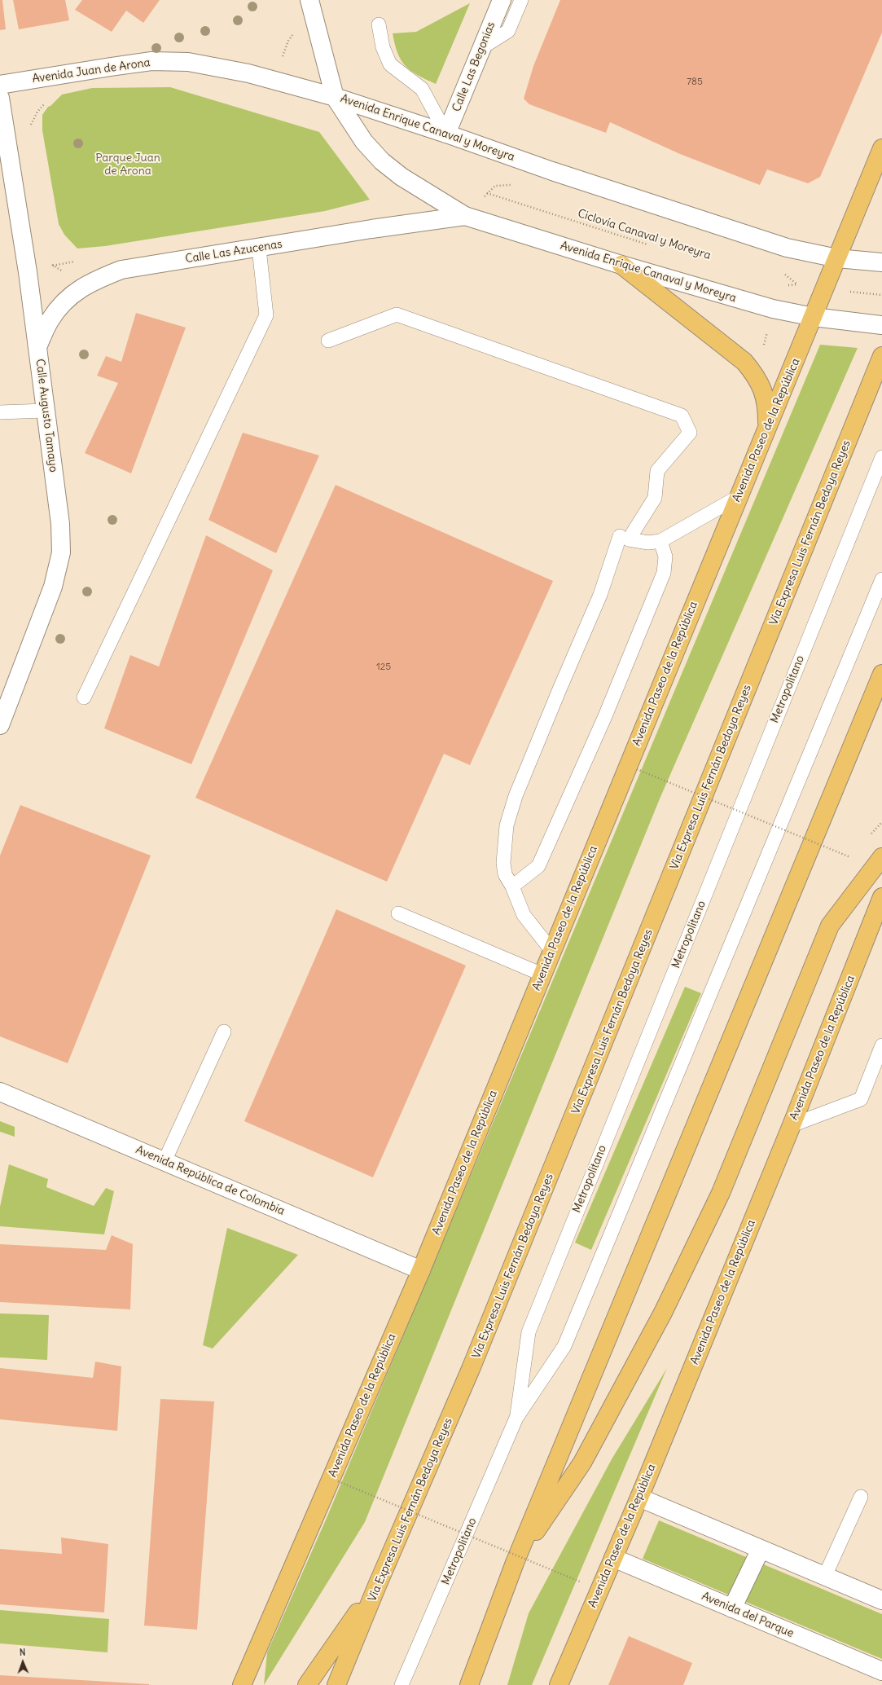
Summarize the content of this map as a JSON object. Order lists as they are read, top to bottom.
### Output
{
  "streets": {
    "main road": ["Avenida Paseo de la República", "Vía Expresa Luis Fernán Bedoya Reyes"],
    "street": [
      "Calle Las Begonias",
      "Avenida Juan de Arona",
      "Avenida Enrique Canaval y Moreyra",
      "Calle Las Azucenas",
      "Calle Augusto Tamayo",
      "Avenida República de Colombia",
      "Avenida del Parque"
    ],
    "lane": ["Metropolitano"],
    "path": ["Ciclovía Canaval y Moreyra"]
  },
  "crossings": [
    ["Calle Las Begonias", "Avenida Enrique Canaval y Moreyra"],
    ["Avenida Juan de Arona", "Avenida Enrique Canaval y Moreyra"],
    ["Avenida Enrique Canaval y Moreyra", "Calle Las Azucenas"],
    ["Avenida Enrique Canaval y Moreyra", "Avenida Paseo de la República"],
    ["Calle Las Azucenas", "Calle Augusto Tamayo"],
    ["Avenida Paseo de la República", "Avenida República de Colombia"],
    ["Avenida Paseo de la República", "Avenida del Parque"]
  ],
  "parks": ["Parque Juan de Arona"],
  "house_numbers": ["785", "125"],
  "north": "top"
}
